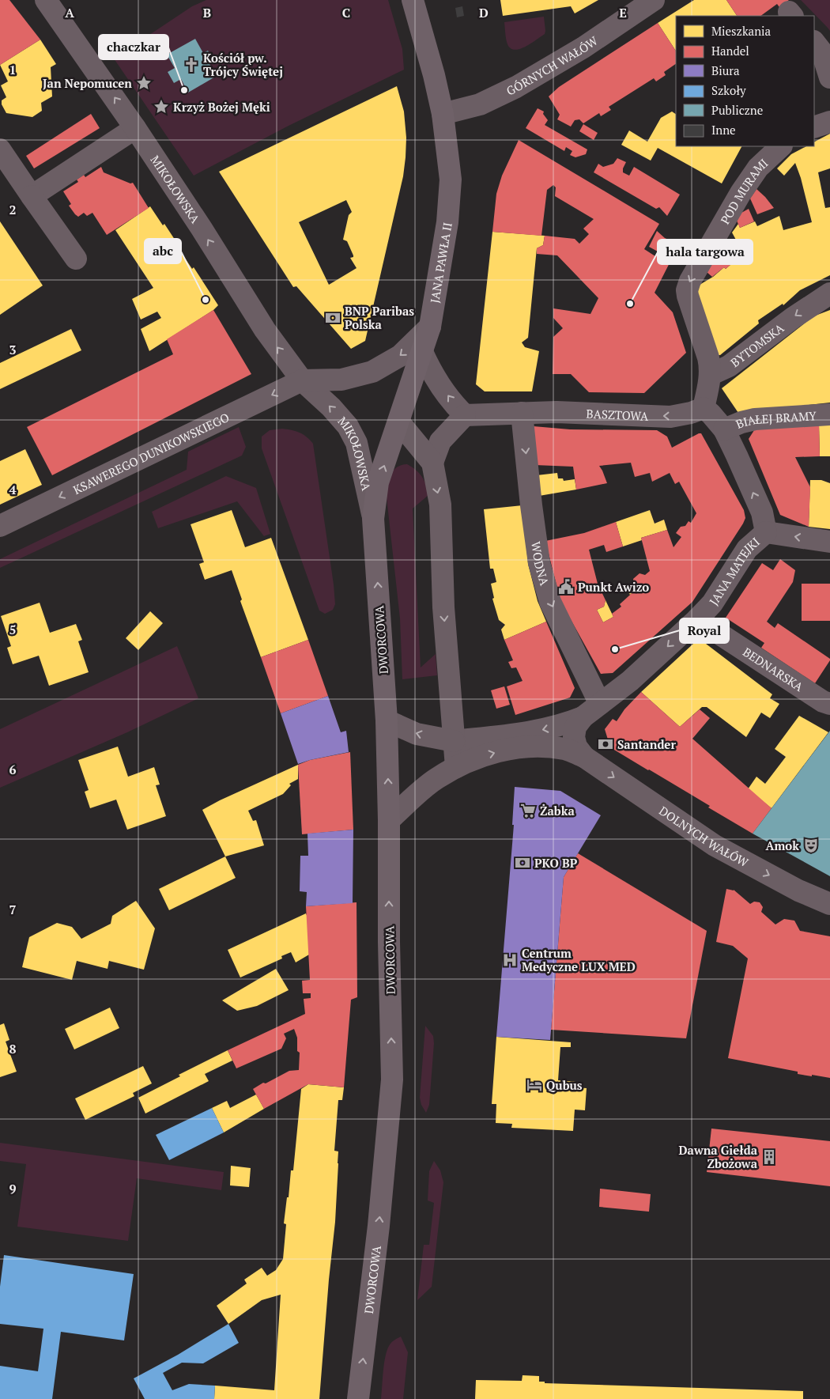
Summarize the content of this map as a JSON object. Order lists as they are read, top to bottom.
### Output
{
  "streets": {
    "main road": ["JANA PAWŁA II", "DWORCOWA"],
    "street": [
      "GÓRNYCH WAŁÓW",
      "MIKOŁOWSKA",
      "POD MURAMI",
      "BYTOMSKA",
      "BASZTOWA",
      "BIAŁEJ BRAMY",
      "KSAWEREGO DUNIKOWSKIEGO",
      "WODNA",
      "JANA MATEJKI",
      "BEDNARSKA",
      "DOLNYCH WAŁÓW"
    ]
  },
  "crossings": [
    ["GÓRNYCH WAŁÓW", "JANA PAWŁA II"],
    ["MIKOŁOWSKA", "JANA PAWŁA II"],
    ["MIKOŁOWSKA", "KSAWEREGO DUNIKOWSKIEGO"],
    ["MIKOŁOWSKA", "DWORCOWA"],
    ["POD MURAMI", "BYTOMSKA"],
    ["JANA PAWŁA II", "DWORCOWA"],
    ["BASZTOWA", "WODNA"],
    ["WODNA", "JANA MATEJKI"],
    ["JANA MATEJKI", "BEDNARSKA"],
    ["JANA MATEJKI", "DOLNYCH WAŁÓW"],
    ["DWORCOWA", "DOLNYCH WAŁÓW"]
  ],
  "one_way": [
    "POD MURAMI",
    "BYTOMSKA",
    "BASZTOWA",
    "KSAWEREGO DUNIKOWSKIEGO",
    "JANA MATEJKI",
    "DWORCOWA",
    "DOLNYCH WAŁÓW"
  ],
  "places": {
    "church": ["Kościół pw. Trójcy Świętej"],
    "place": ["Jan Nepomucen", "Krzyż Bożej Męki"],
    "other": [
      "chaczkar",
      "abc",
      "hala targowa",
      "Royal"
    ],
    "bank": ["BNP Paribas Polska", "Santander", "PKO BP"],
    "public building": ["Punkt Awizo"],
    "supermarket": ["Żabka"],
    "theatre": ["Amok"],
    "hospital": ["Centrum Medyczne LUX MED"],
    "hotel": ["Qubus"],
    "building": ["Dawna Giełda Zbożowa"]
  },
  "legend": [
    "Mieszkania",
    "Handel",
    "Biura",
    "Szkoły",
    "Publiczne",
    "Inne"
  ],
  "grid": {
    "columns": [
      "A",
      "B",
      "C",
      "D",
      "E"
    ],
    "rows": [
      "1",
      "2",
      "3",
      "4",
      "5",
      "6",
      "7",
      "8",
      "9"
    ]
  }
}
